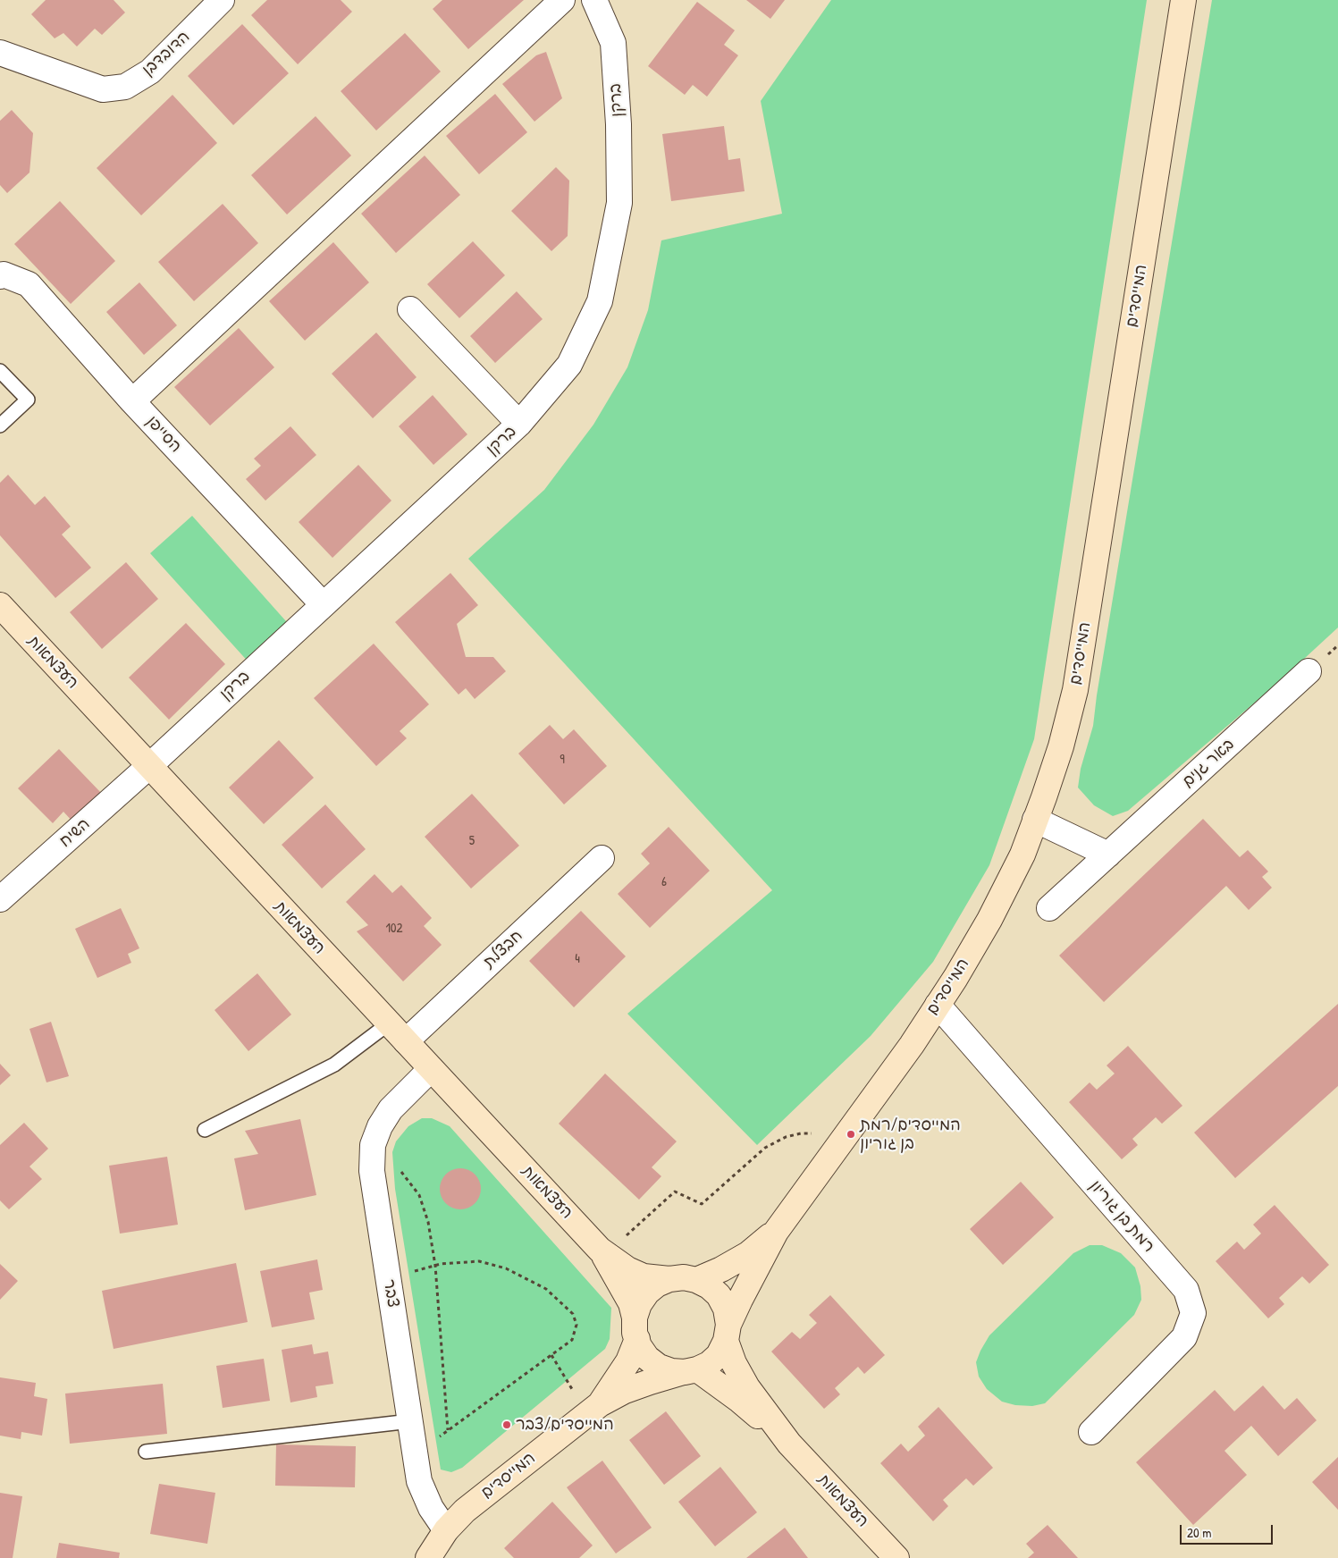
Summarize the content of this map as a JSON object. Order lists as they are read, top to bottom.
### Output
{
  "streets": {
    "street": [
      "הדובדבן",
      "ברקן",
      "המייסדים",
      "הסייפן",
      "העצמאות",
      "באר גנים",
      "השיח",
      "חבצלת",
      "רמת בן גוריון",
      "צבר"
    ]
  },
  "crossings": [
    ["ברקן", "הסייפן"],
    ["ברקן", "העצמאות"],
    ["ברקן", "השיח"],
    ["המייסדים", "העצמאות"],
    ["המייסדים", "רמת בן גוריון"],
    ["המייסדים", "צבר"],
    ["העצמאות", "השיח"],
    ["העצמאות", "חבצלת"],
    ["העצמאות", "צבר"]
  ],
  "places": ["המייסדים/רמת בן גוריון", "המייסדים/צבר"],
  "house_numbers": [
    "9",
    "5",
    "6",
    "102",
    "4"
  ],
  "scale_bar": "20 m"
}
